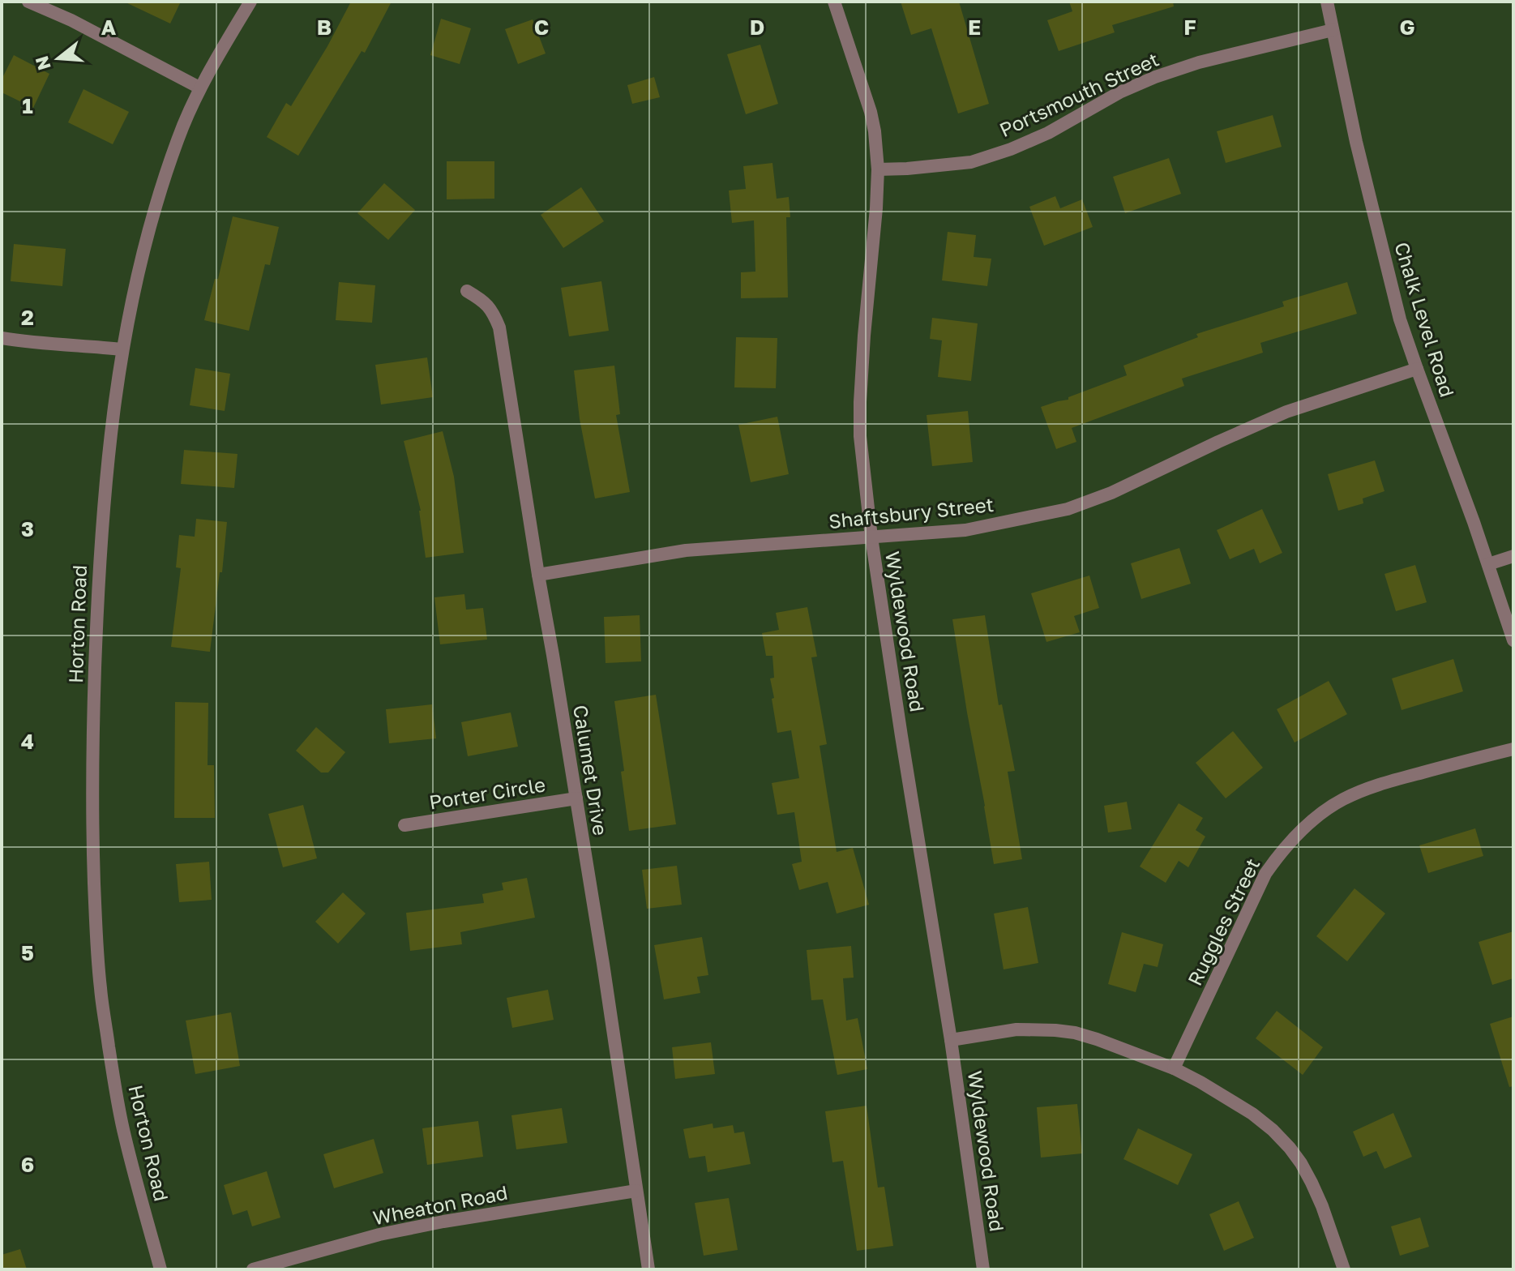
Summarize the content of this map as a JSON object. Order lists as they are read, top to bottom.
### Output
{
  "streets": {
    "street": [
      "Portsmouth Street",
      "Chalk Level Road",
      "Shaftsbury Street",
      "Horton Road",
      "Wyldewood Road",
      "Calumet Drive",
      "Porter Circle",
      "Ruggles Street",
      "Wheaton Road"
    ]
  },
  "crossings": [
    ["Portsmouth Street", "Chalk Level Road"],
    ["Portsmouth Street", "Wyldewood Road"],
    ["Chalk Level Road", "Shaftsbury Street"],
    ["Shaftsbury Street", "Wyldewood Road"],
    ["Shaftsbury Street", "Calumet Drive"],
    ["Calumet Drive", "Porter Circle"],
    ["Calumet Drive", "Wheaton Road"]
  ],
  "north": "left",
  "grid": {
    "columns": [
      "A",
      "B",
      "C",
      "D",
      "E",
      "F",
      "G"
    ],
    "rows": [
      "1",
      "2",
      "3",
      "4",
      "5",
      "6"
    ]
  }
}
